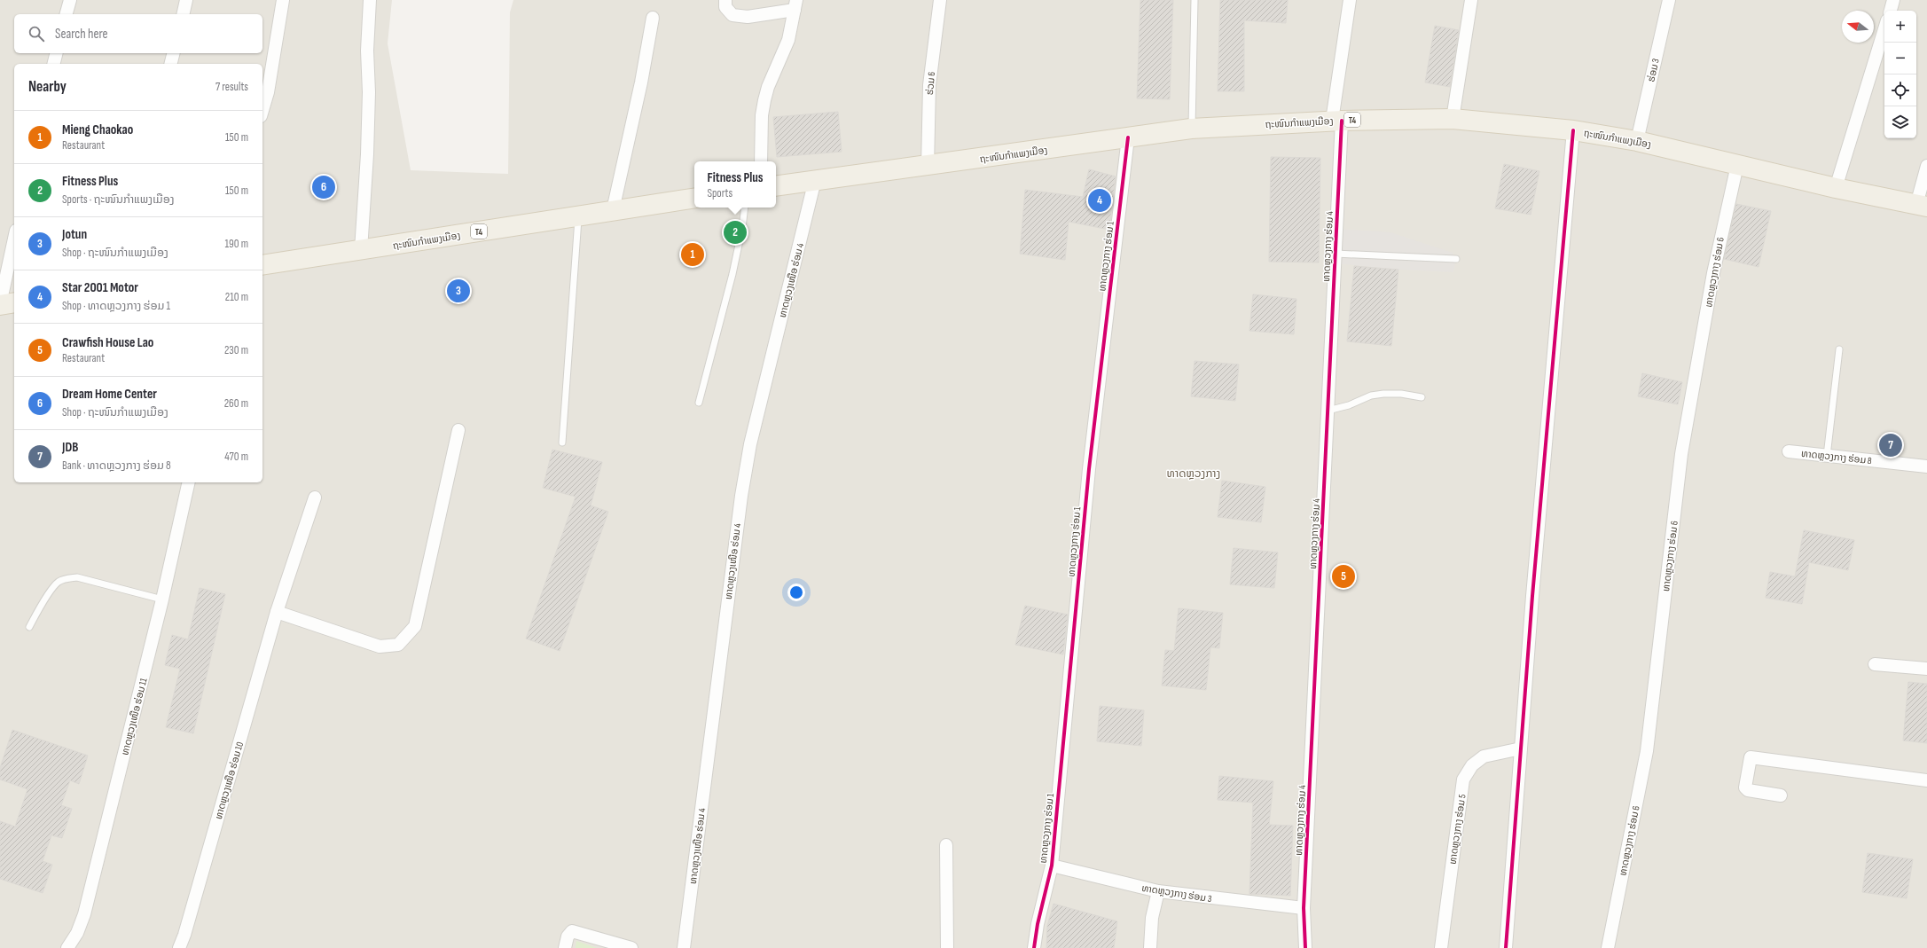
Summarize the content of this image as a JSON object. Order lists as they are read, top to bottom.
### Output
{
  "streets": {
    "main road": ["T4", "ຖະໜົນກຳແພງເມືອງ"],
    "street": [
      "ຮ່ອມ 3",
      "ຮ່ວມ 6",
      "ທາດຫຼວງກາງ ຮ່ອມ 4",
      "ທາດຫຼວງກາງ ຮ່ອມ 1",
      "ທາດຫຼວງກາງ ຮ່ອມ 6",
      "ທາດຫຼວງເໜືອ ຮ່ອມ 4",
      "ທາດຫຼວງກາງ ຮ່ອມ 8",
      "ທາດຫຼວງເໜືອ ຮ່ອມ 11",
      "ທາດຫຼວງເໜືອ ຮ່ອມ 10",
      "ທາດຫຼວງກາງ ຮ່ອມ 5",
      "ທາດຫຼວງກາງ ຮ່ອມ 3"
    ]
  },
  "crossings": [
    ["ຮ່ອມ 3", "ຖະໜົນກຳແພງເມືອງ"],
    ["ຮ່ວມ 6", "ຖະໜົນກຳແພງເມືອງ"],
    ["ຖະໜົນກຳແພງເມືອງ", "ທາດຫຼວງກາງ ຮ່ອມ 4"],
    ["ຖະໜົນກຳແພງເມືອງ", "ທາດຫຼວງກາງ ຮ່ອມ 1"],
    ["ຖະໜົນກຳແພງເມືອງ", "ທາດຫຼວງກາງ ຮ່ອມ 6"],
    ["ຖະໜົນກຳແພງເມືອງ", "ທາດຫຼວງເໜືອ ຮ່ອມ 4"],
    ["ທາດຫຼວງກາງ ຮ່ອມ 4", "ທາດຫຼວງກາງ ຮ່ອມ 3"],
    ["ທາດຫຼວງກາງ ຮ່ອມ 1", "ທາດຫຼວງກາງ ຮ່ອມ 3"]
  ],
  "districts": ["ທາດຫຼວງກາງ"],
  "north": "left",
  "page": {
    "map_buttons": ["+", "−"],
    "search": "Search here",
    "heading": ["Nearby", "7 results"],
    "list": [
      {
        "mark": "1",
        "name": "Mieng Chaokao",
        "note": "Restaurant",
        "value": "150 m"
      },
      {
        "mark": "2",
        "name": "Fitness Plus",
        "note": "Sports · ຖະໜົນກຳແພງເມືອງ",
        "value": "150 m"
      },
      {
        "mark": "3",
        "name": "Jotun",
        "note": "Shop · ຖະໜົນກຳແພງເມືອງ",
        "value": "190 m"
      },
      {
        "mark": "4",
        "name": "Star 2001 Motor",
        "note": "Shop · ທາດຫຼວງກາງ ຮ່ອມ 1",
        "value": "210 m"
      },
      {
        "mark": "5",
        "name": "Crawfish House Lao",
        "note": "Restaurant",
        "value": "230 m"
      },
      {
        "mark": "6",
        "name": "Dream Home Center",
        "note": "Shop · ຖະໜົນກຳແພງເມືອງ",
        "value": "260 m"
      },
      {
        "mark": "7",
        "name": "JDB",
        "note": "Bank · ທາດຫຼວງກາງ ຮ່ອມ 8",
        "value": "470 m"
      }
    ],
    "popup": ["Fitness Plus", "Sports"],
    "pins": [
      "6",
      "4",
      "2",
      "1",
      "3",
      "7",
      "5"
    ]
  }
}
